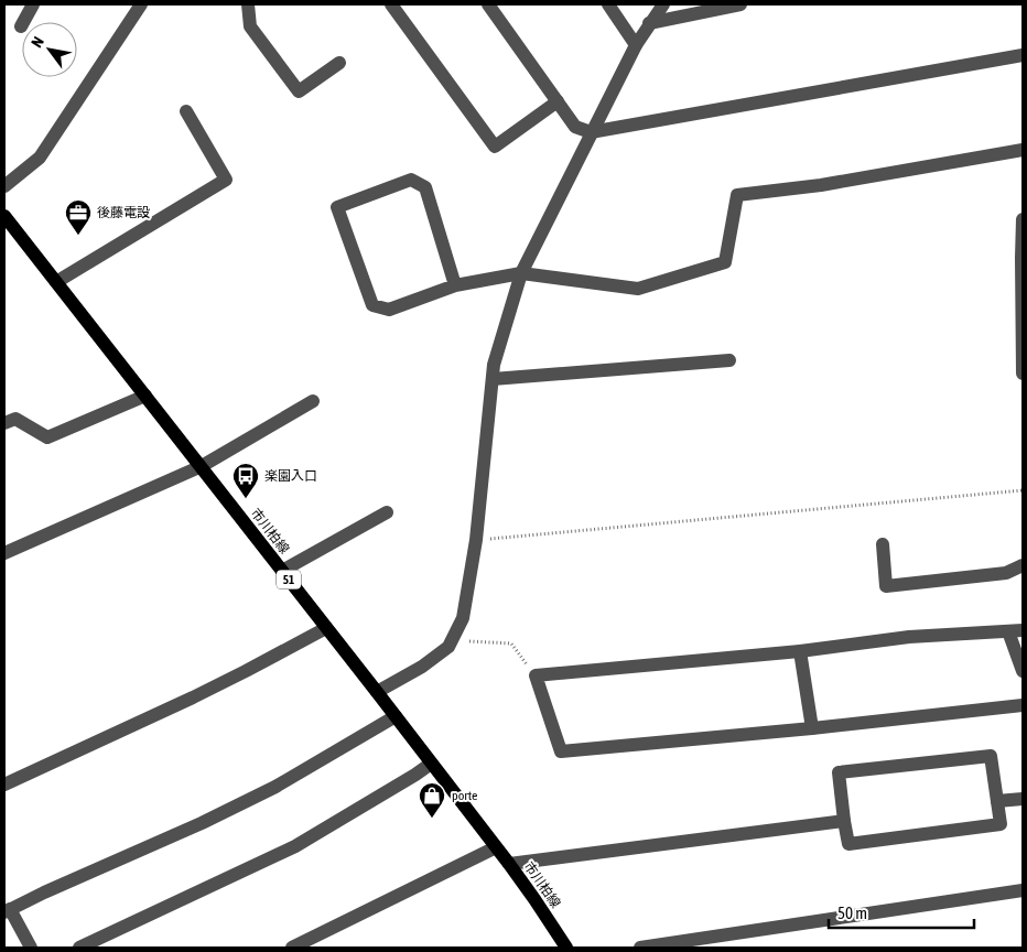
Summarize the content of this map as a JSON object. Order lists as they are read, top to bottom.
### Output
{
  "streets": {
    "main road": ["市川柏線", "51"]
  },
  "places": {
    "office": ["後藤電設"],
    "bus stop": ["楽園入口"],
    "shop": ["porte"]
  },
  "scale_bar": "50 m",
  "north": "top left"
}
